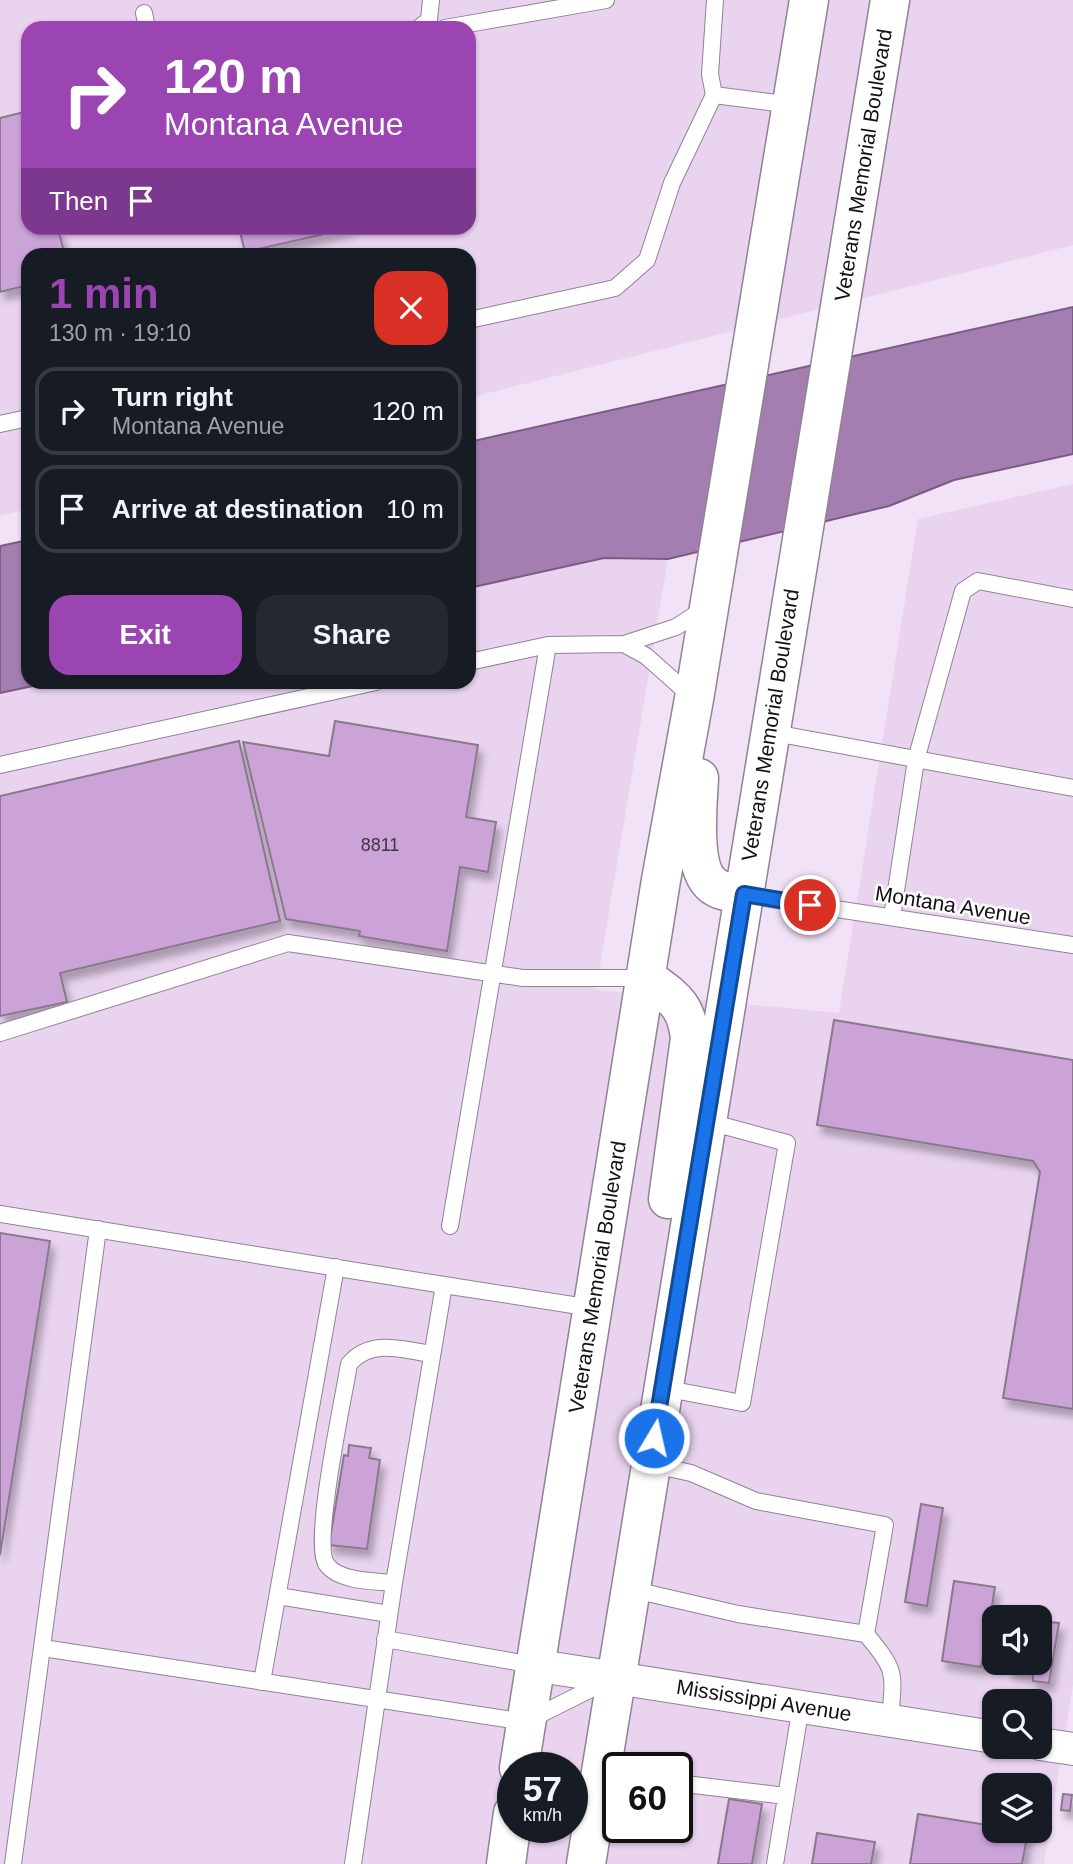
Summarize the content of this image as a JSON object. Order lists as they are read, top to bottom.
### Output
{
  "streets": {
    "main road": ["Veterans Memorial Boulevard"],
    "street": ["Mississippi Avenue"],
    "lane": ["Montana Avenue"]
  },
  "crossings": [
    ["Veterans Memorial Boulevard", "Montana Avenue"],
    ["Veterans Memorial Boulevard", "Mississippi Avenue"]
  ],
  "house_numbers": ["8811"],
  "page": {
    "turn": ["120 m", "Montana Avenue"],
    "then": "Then",
    "heading": ["1 min", "130 m · 19:10"],
    "list": [
      {
        "name": "Turn right",
        "note": "Montana Avenue",
        "value": "120 m"
      },
      {
        "name": "Arrive at destination",
        "value": "10 m"
      }
    ],
    "buttons": ["Exit", "Share"],
    "speed": "57 km/h",
    "limit": "60"
  }
}
